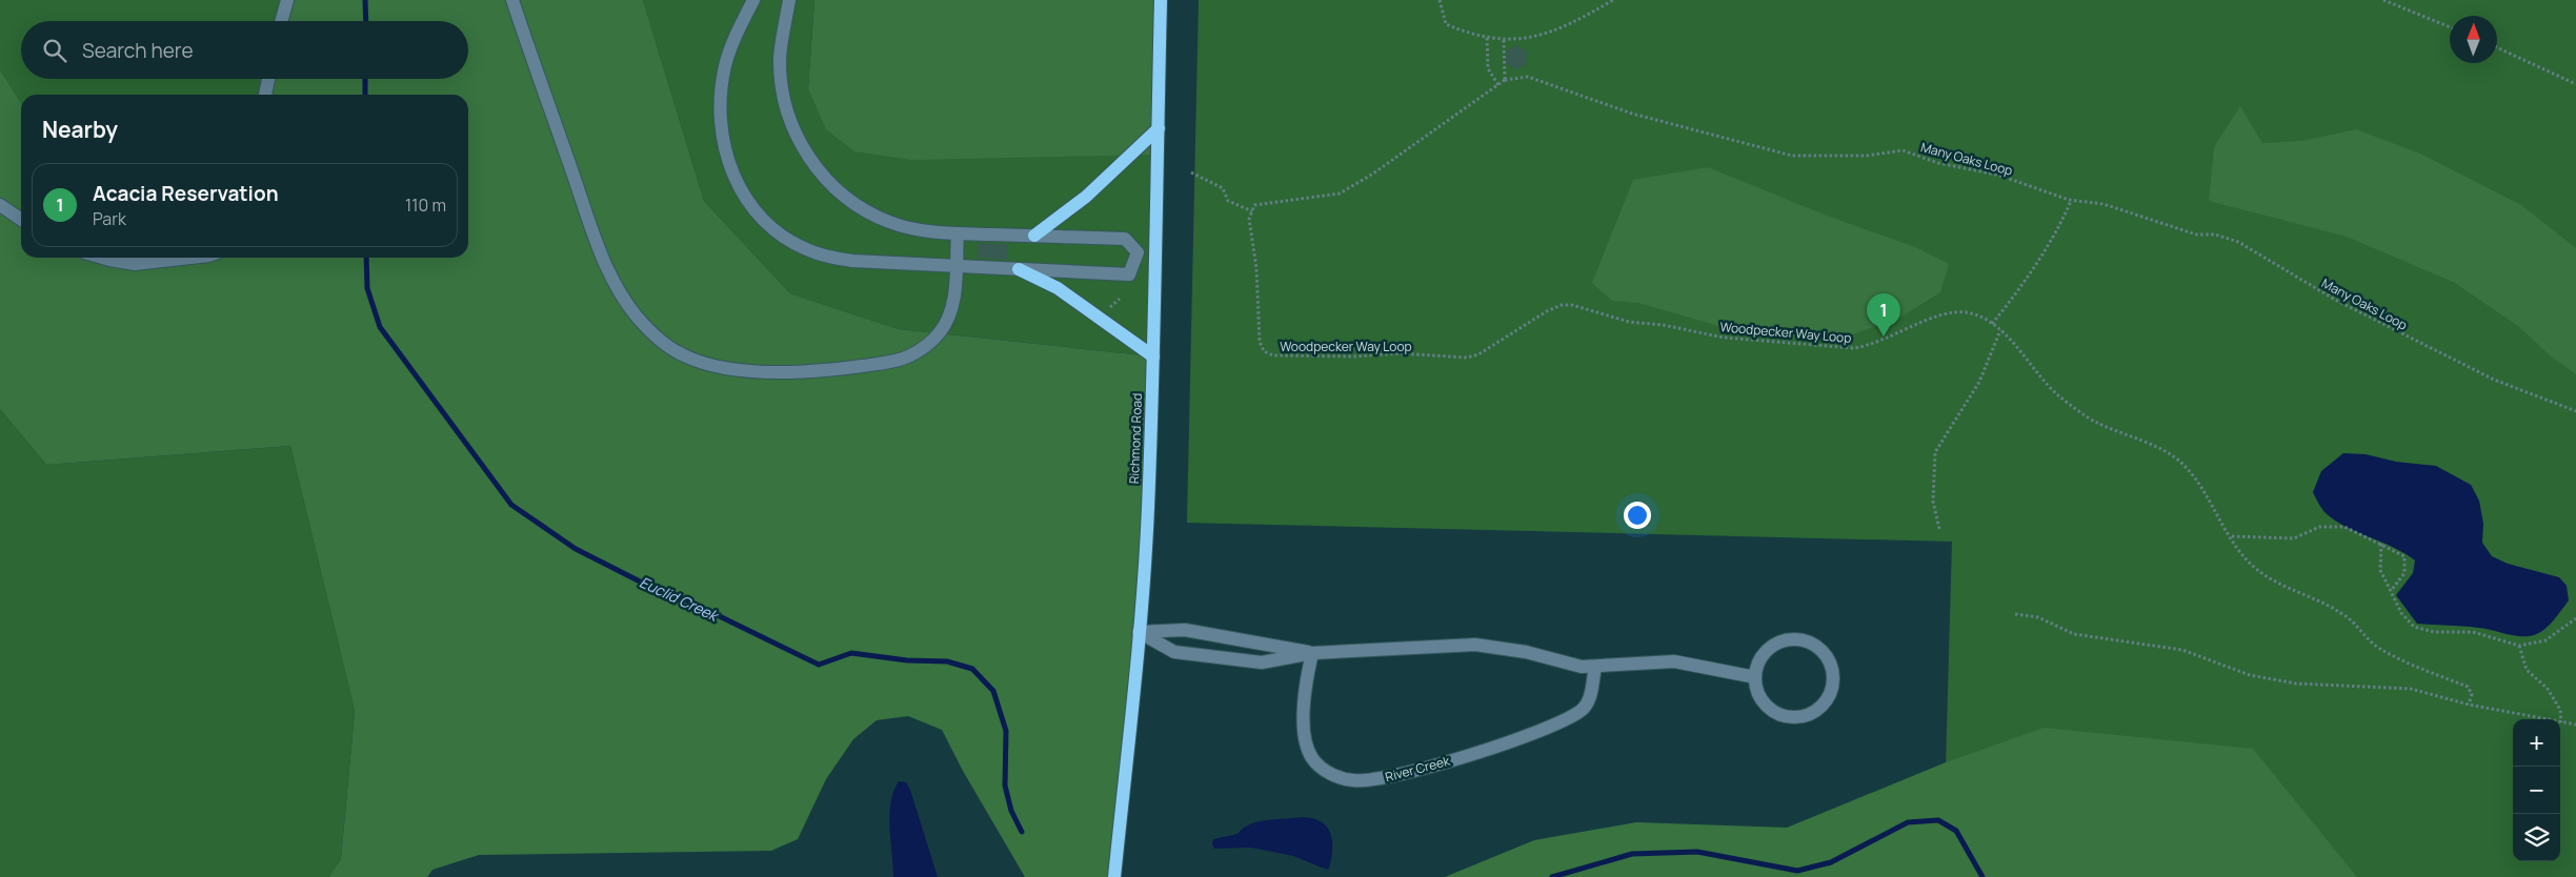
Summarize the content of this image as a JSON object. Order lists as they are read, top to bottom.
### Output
{
  "streets": {
    "main road": ["Richmond Road"],
    "street": ["River Creek"],
    "path": ["Many Oaks Loop", "Woodpecker Way Loop"]
  },
  "water": ["Euclid Creek"],
  "north": "top",
  "page": {
    "search": "Search here",
    "heading": "Nearby",
    "list": [
      {
        "mark": "1",
        "name": "Acacia Reservation",
        "note": "Park",
        "value": "110 m"
      }
    ],
    "pins": "1",
    "map_buttons": ["+", "−"]
  }
}
